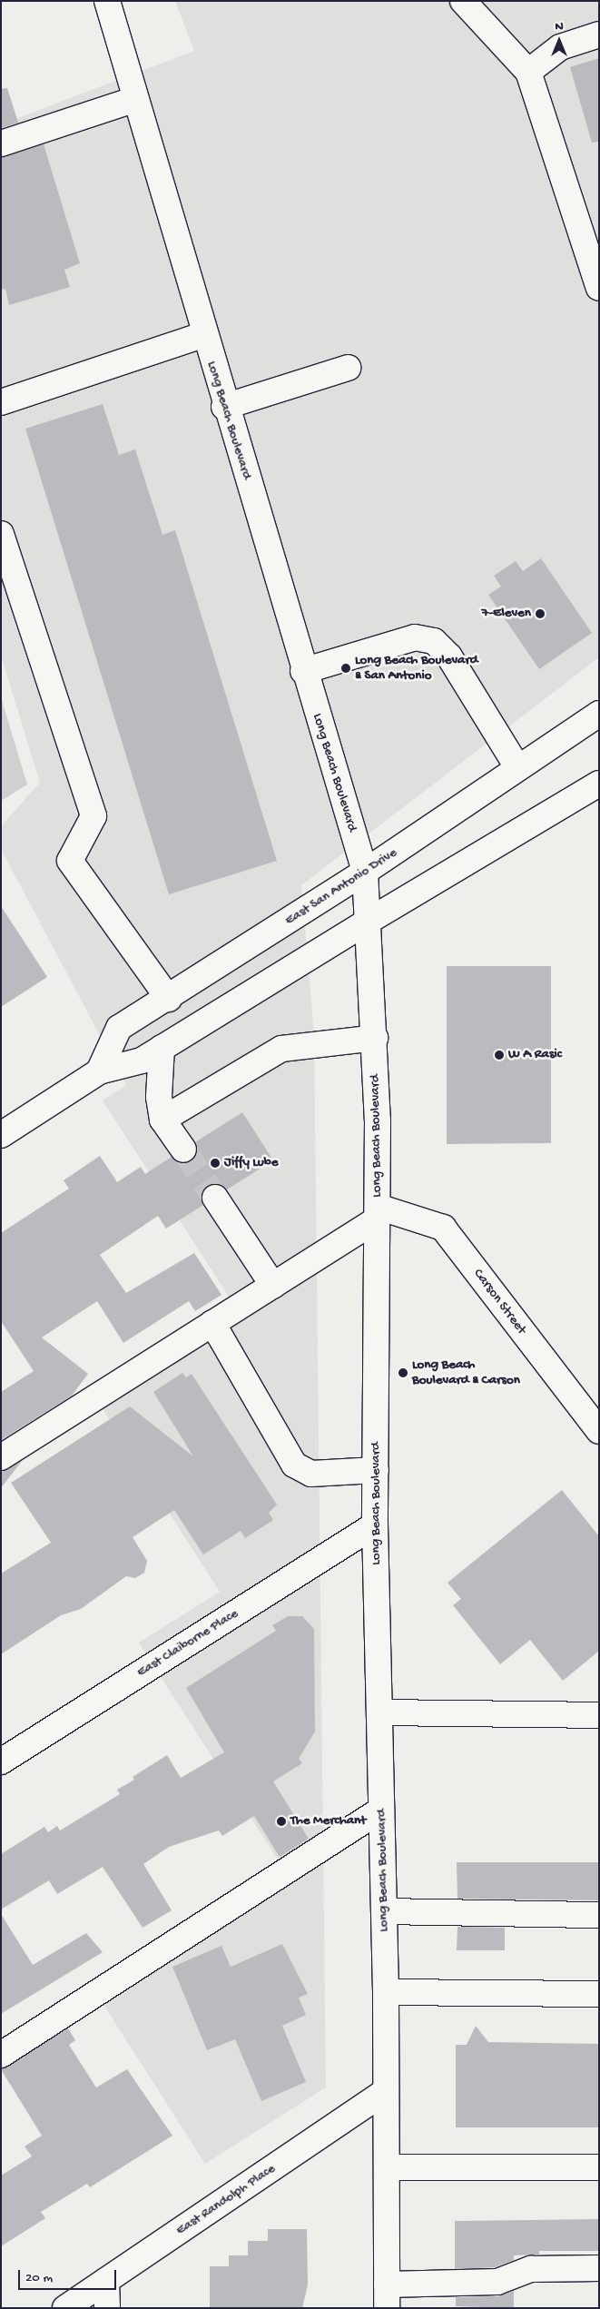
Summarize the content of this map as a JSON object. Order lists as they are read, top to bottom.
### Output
{
  "streets": {
    "main road": [
      "Long Beach Boulevard",
      "East San Antonio Drive",
      "Carson Street",
      "East Claiborne Place",
      "East Randolph Place"
    ]
  },
  "crossings": [
    ["Long Beach Boulevard", "East San Antonio Drive"],
    ["Long Beach Boulevard", "Carson Street"],
    ["Long Beach Boulevard", "East Claiborne Place"],
    ["Long Beach Boulevard", "East Randolph Place"]
  ],
  "places": [
    "7-Eleven",
    "Long Beach Boulevard & San Antonio",
    "W A Rasic",
    "Jiffy Lube",
    "Long Beach Boulevard & Carson",
    "The Merchant"
  ],
  "scale_bar": "20 m",
  "north": "top"
}
